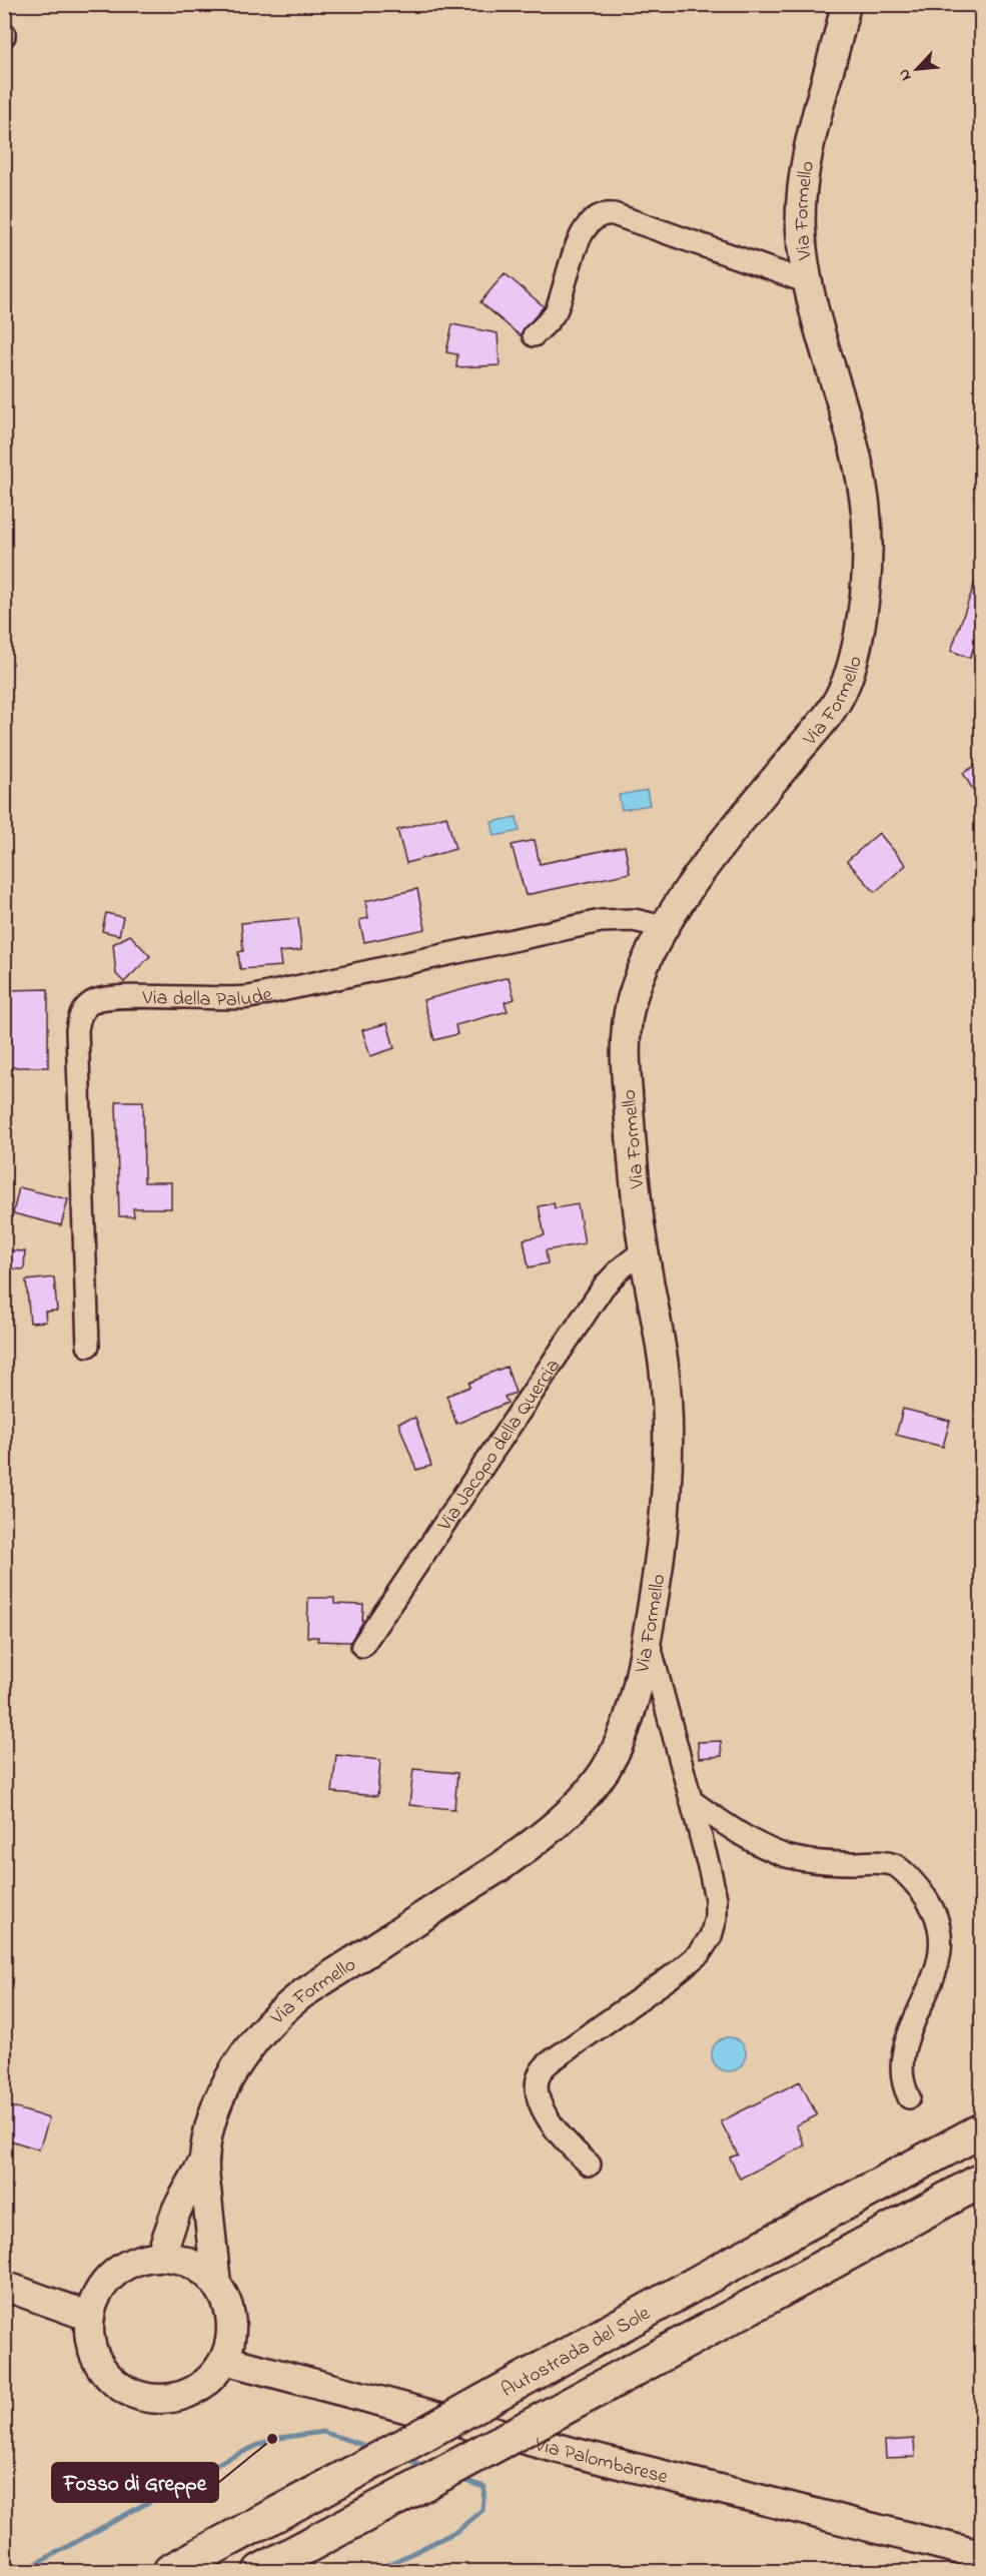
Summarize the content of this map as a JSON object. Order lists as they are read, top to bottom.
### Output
{
  "streets": {
    "highway": ["Autostrada del Sole"],
    "main road": ["Via Formello", "Via Palombarese"],
    "street": ["Via della Palude", "Via Jacopo della Quercia"]
  },
  "crossings": [
    ["Via Formello", "Via della Palude"],
    ["Via Formello", "Via Jacopo della Quercia"]
  ],
  "places": ["Fosso di Greppe"],
  "north": "bottom left"
}
